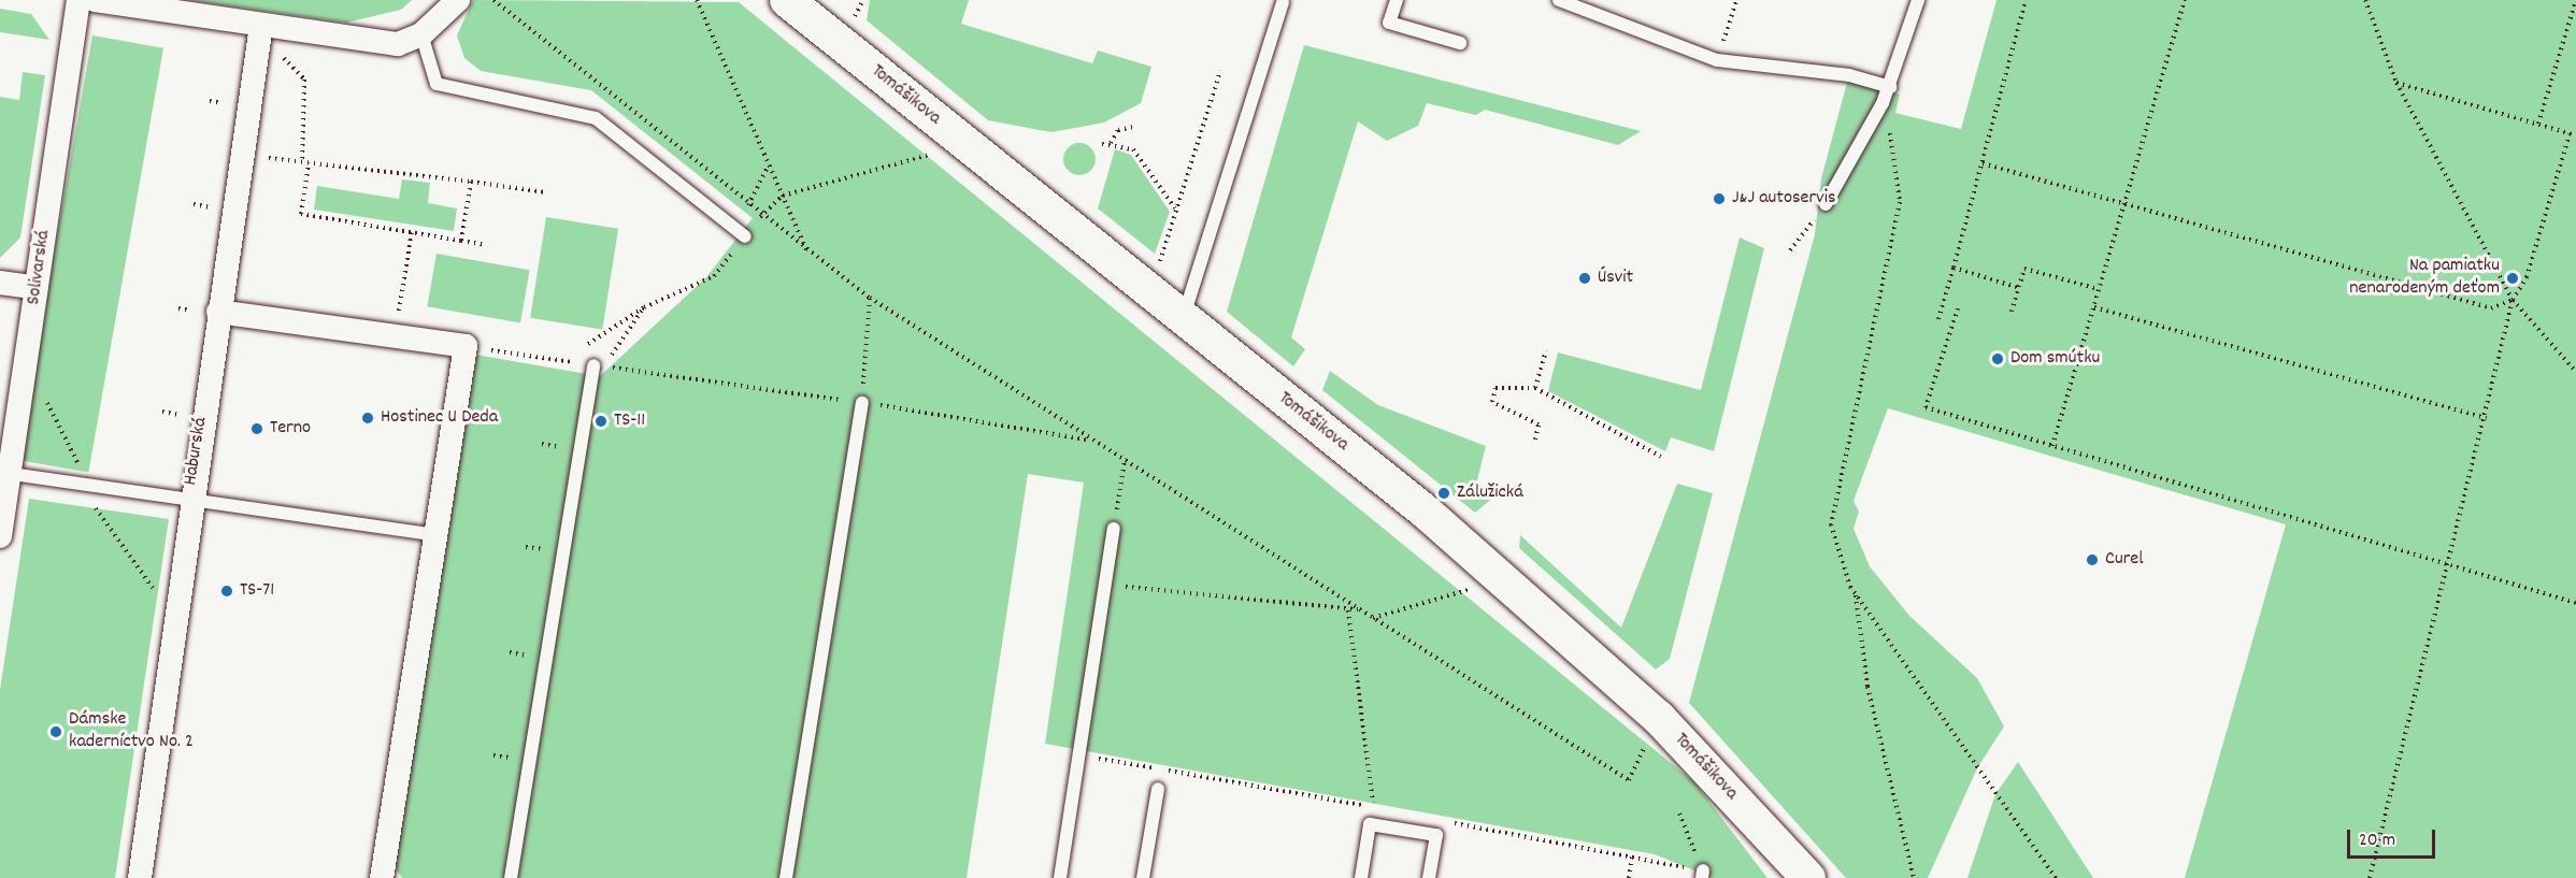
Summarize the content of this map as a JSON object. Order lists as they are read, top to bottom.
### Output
{
  "streets": {
    "main road": ["Tomášikova"],
    "street": ["Solivarská", "Haburská"]
  },
  "places": [
    "J&J autoservis",
    "Úsvit",
    "Na pamiatku nenarodeným deťom",
    "Dom smútku",
    "Hostinec U Deda",
    "TS-11",
    "Terno",
    "Zálužická",
    "Curel",
    "TS-71",
    "Dámske kaderníctvo No. 2"
  ],
  "scale_bar": "20 m"
}
